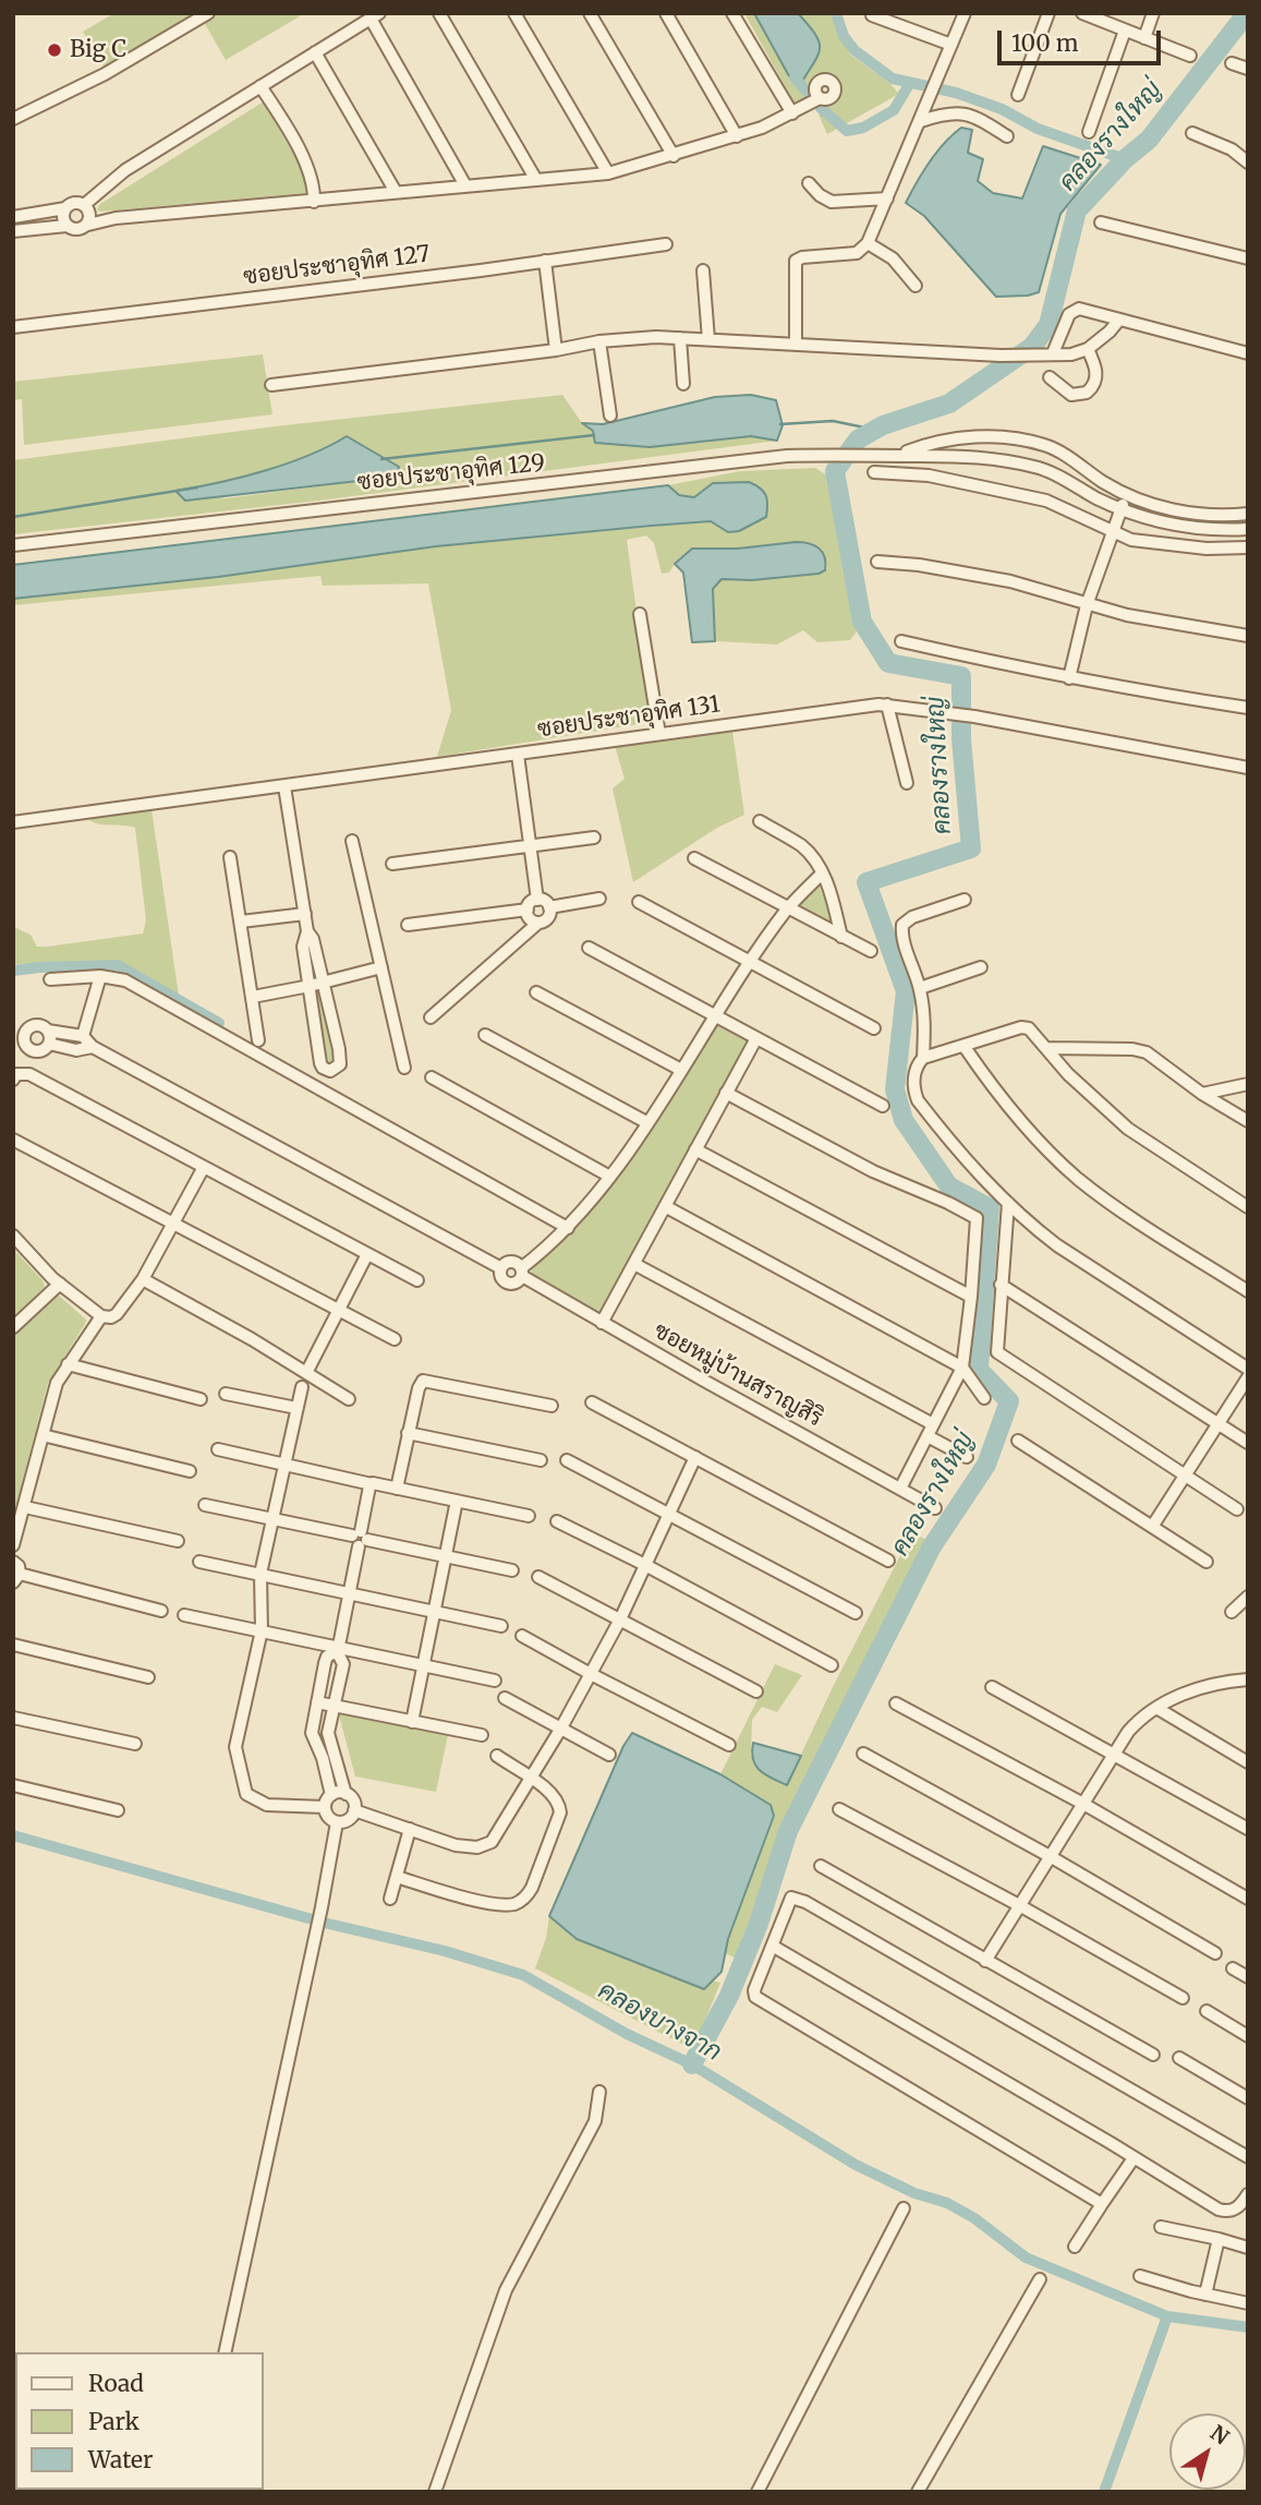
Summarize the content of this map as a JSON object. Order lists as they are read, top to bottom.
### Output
{
  "streets": {
    "street": [
      "ซอยประชาอุทิศ 127",
      "ซอยประชาอุทิศ 129",
      "ซอยประชาอุทิศ 131",
      "ซอยหมู่บ้านสราญสิริ"
    ]
  },
  "water": ["คลองรางใหญ่", "คลองบางจาก"],
  "places": ["Big C"],
  "legend": ["Road", "Park", "Water"],
  "scale_bar": "100 m",
  "north": "top right"
}
